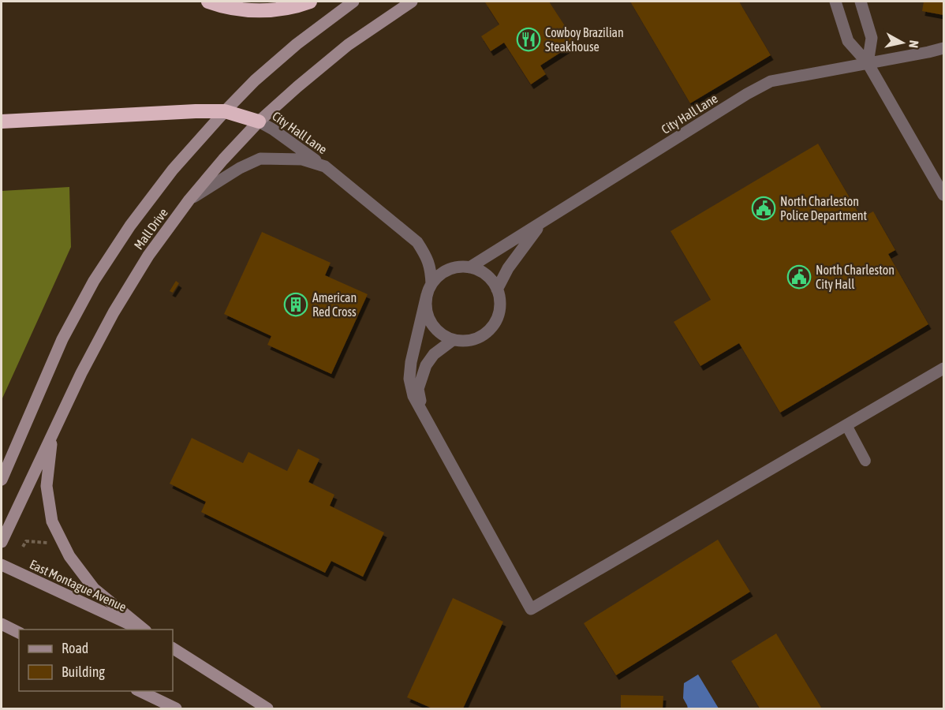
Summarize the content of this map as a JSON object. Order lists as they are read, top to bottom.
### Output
{
  "streets": {
    "street": ["City Hall Lane", "Mall Drive", "East Montague Avenue"]
  },
  "crossings": [
    ["City Hall Lane", "Mall Drive"]
  ],
  "places": {
    "restaurant": ["Cowboy Brazilian Steakhouse"],
    "public building": ["North Charleston Police Department", "North Charleston City Hall"],
    "building": ["American Red Cross"]
  },
  "legend": ["Road", "Building"],
  "north": "right"
}
